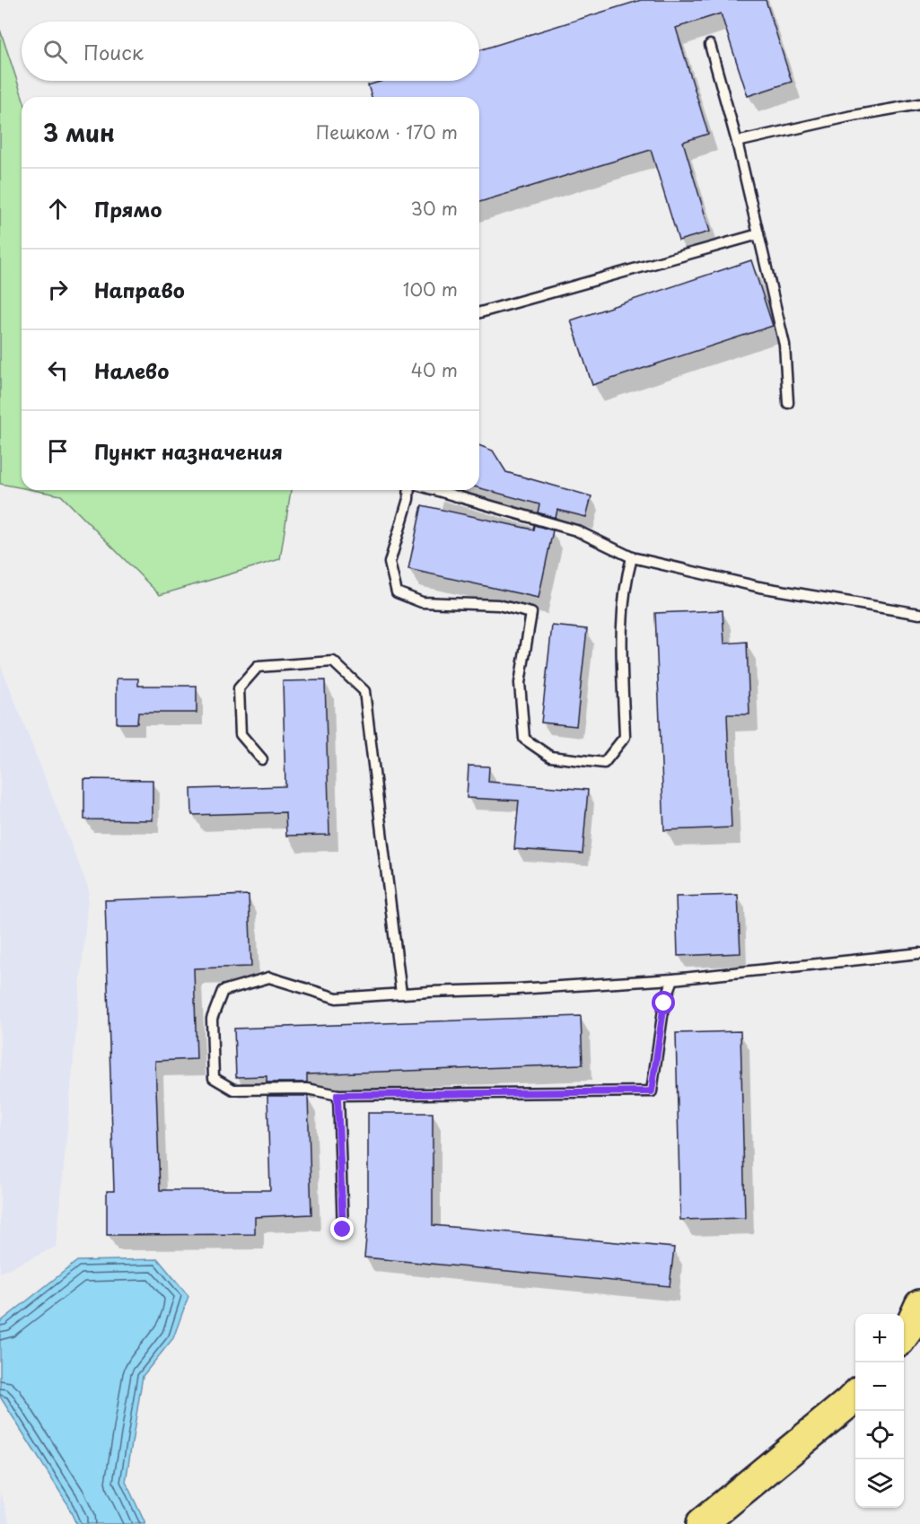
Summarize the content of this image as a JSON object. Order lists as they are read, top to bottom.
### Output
{
  "page": {
    "search": "Поиск",
    "heading": ["3 мин", "Пешком · 170 m"],
    "list": [
      ["Прямо", "30 m"],
      ["Направо", "100 m"],
      ["Налево", "40 m"],
      "Пункт назначения"
    ],
    "map_buttons": ["+", "−"]
  }
}
